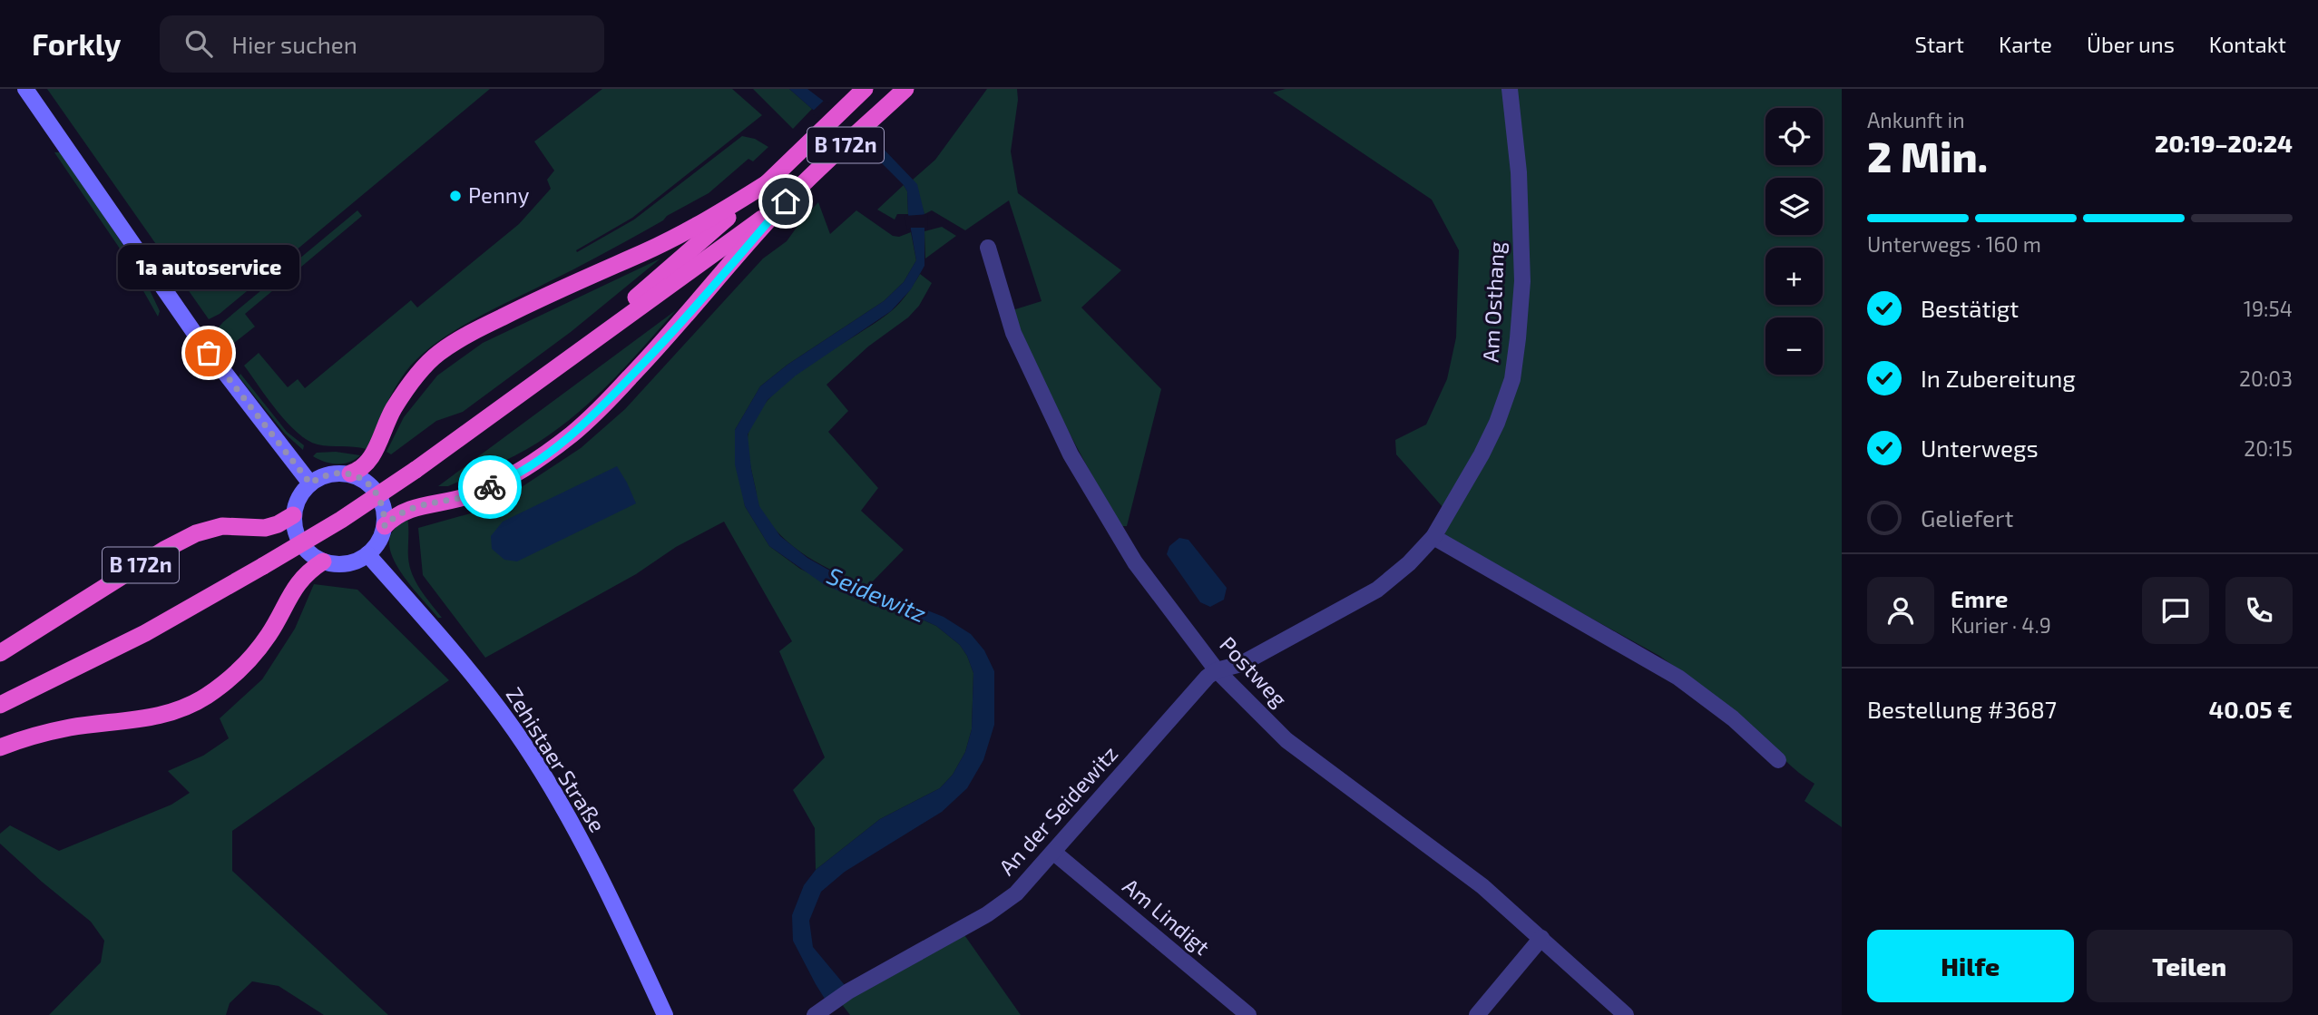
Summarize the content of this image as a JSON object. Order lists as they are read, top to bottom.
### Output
{
  "streets": {
    "highway": ["B 172n"],
    "main road": ["Zehistaer Straße"],
    "street": [
      "Am Osthang",
      "Postweg",
      "An der Seidewitz",
      "Am Lindigt"
    ]
  },
  "crossings": [
    ["B 172n", "Zehistaer Straße"],
    ["Am Osthang", "Postweg"],
    ["Am Osthang", "An der Seidewitz"],
    ["Postweg", "An der Seidewitz"],
    ["An der Seidewitz", "Am Lindigt"]
  ],
  "water": ["Seidewitz"],
  "places": ["Penny", "1a autoservice"],
  "page": {
    "header": "Forkly",
    "search": "Hier suchen",
    "nav": [
      "Start",
      "Karte",
      "Über uns",
      "Kontakt"
    ],
    "heading": ["2 Min.", "Ankunft in", "20:19–20:24"],
    "panel": [
      "Emre",
      "Kurier · 4.9",
      "Bestellung #3687",
      "40.05 €"
    ],
    "map_buttons": ["+", "−"],
    "bar": "Unterwegs · 160 m",
    "bubble": "1a autoservice",
    "list": [
      ["Bestätigt", "19:54"],
      ["In Zubereitung", "20:03"],
      ["Unterwegs", "20:15"],
      "Geliefert"
    ],
    "buttons": ["Hilfe", "Teilen"]
  }
}
